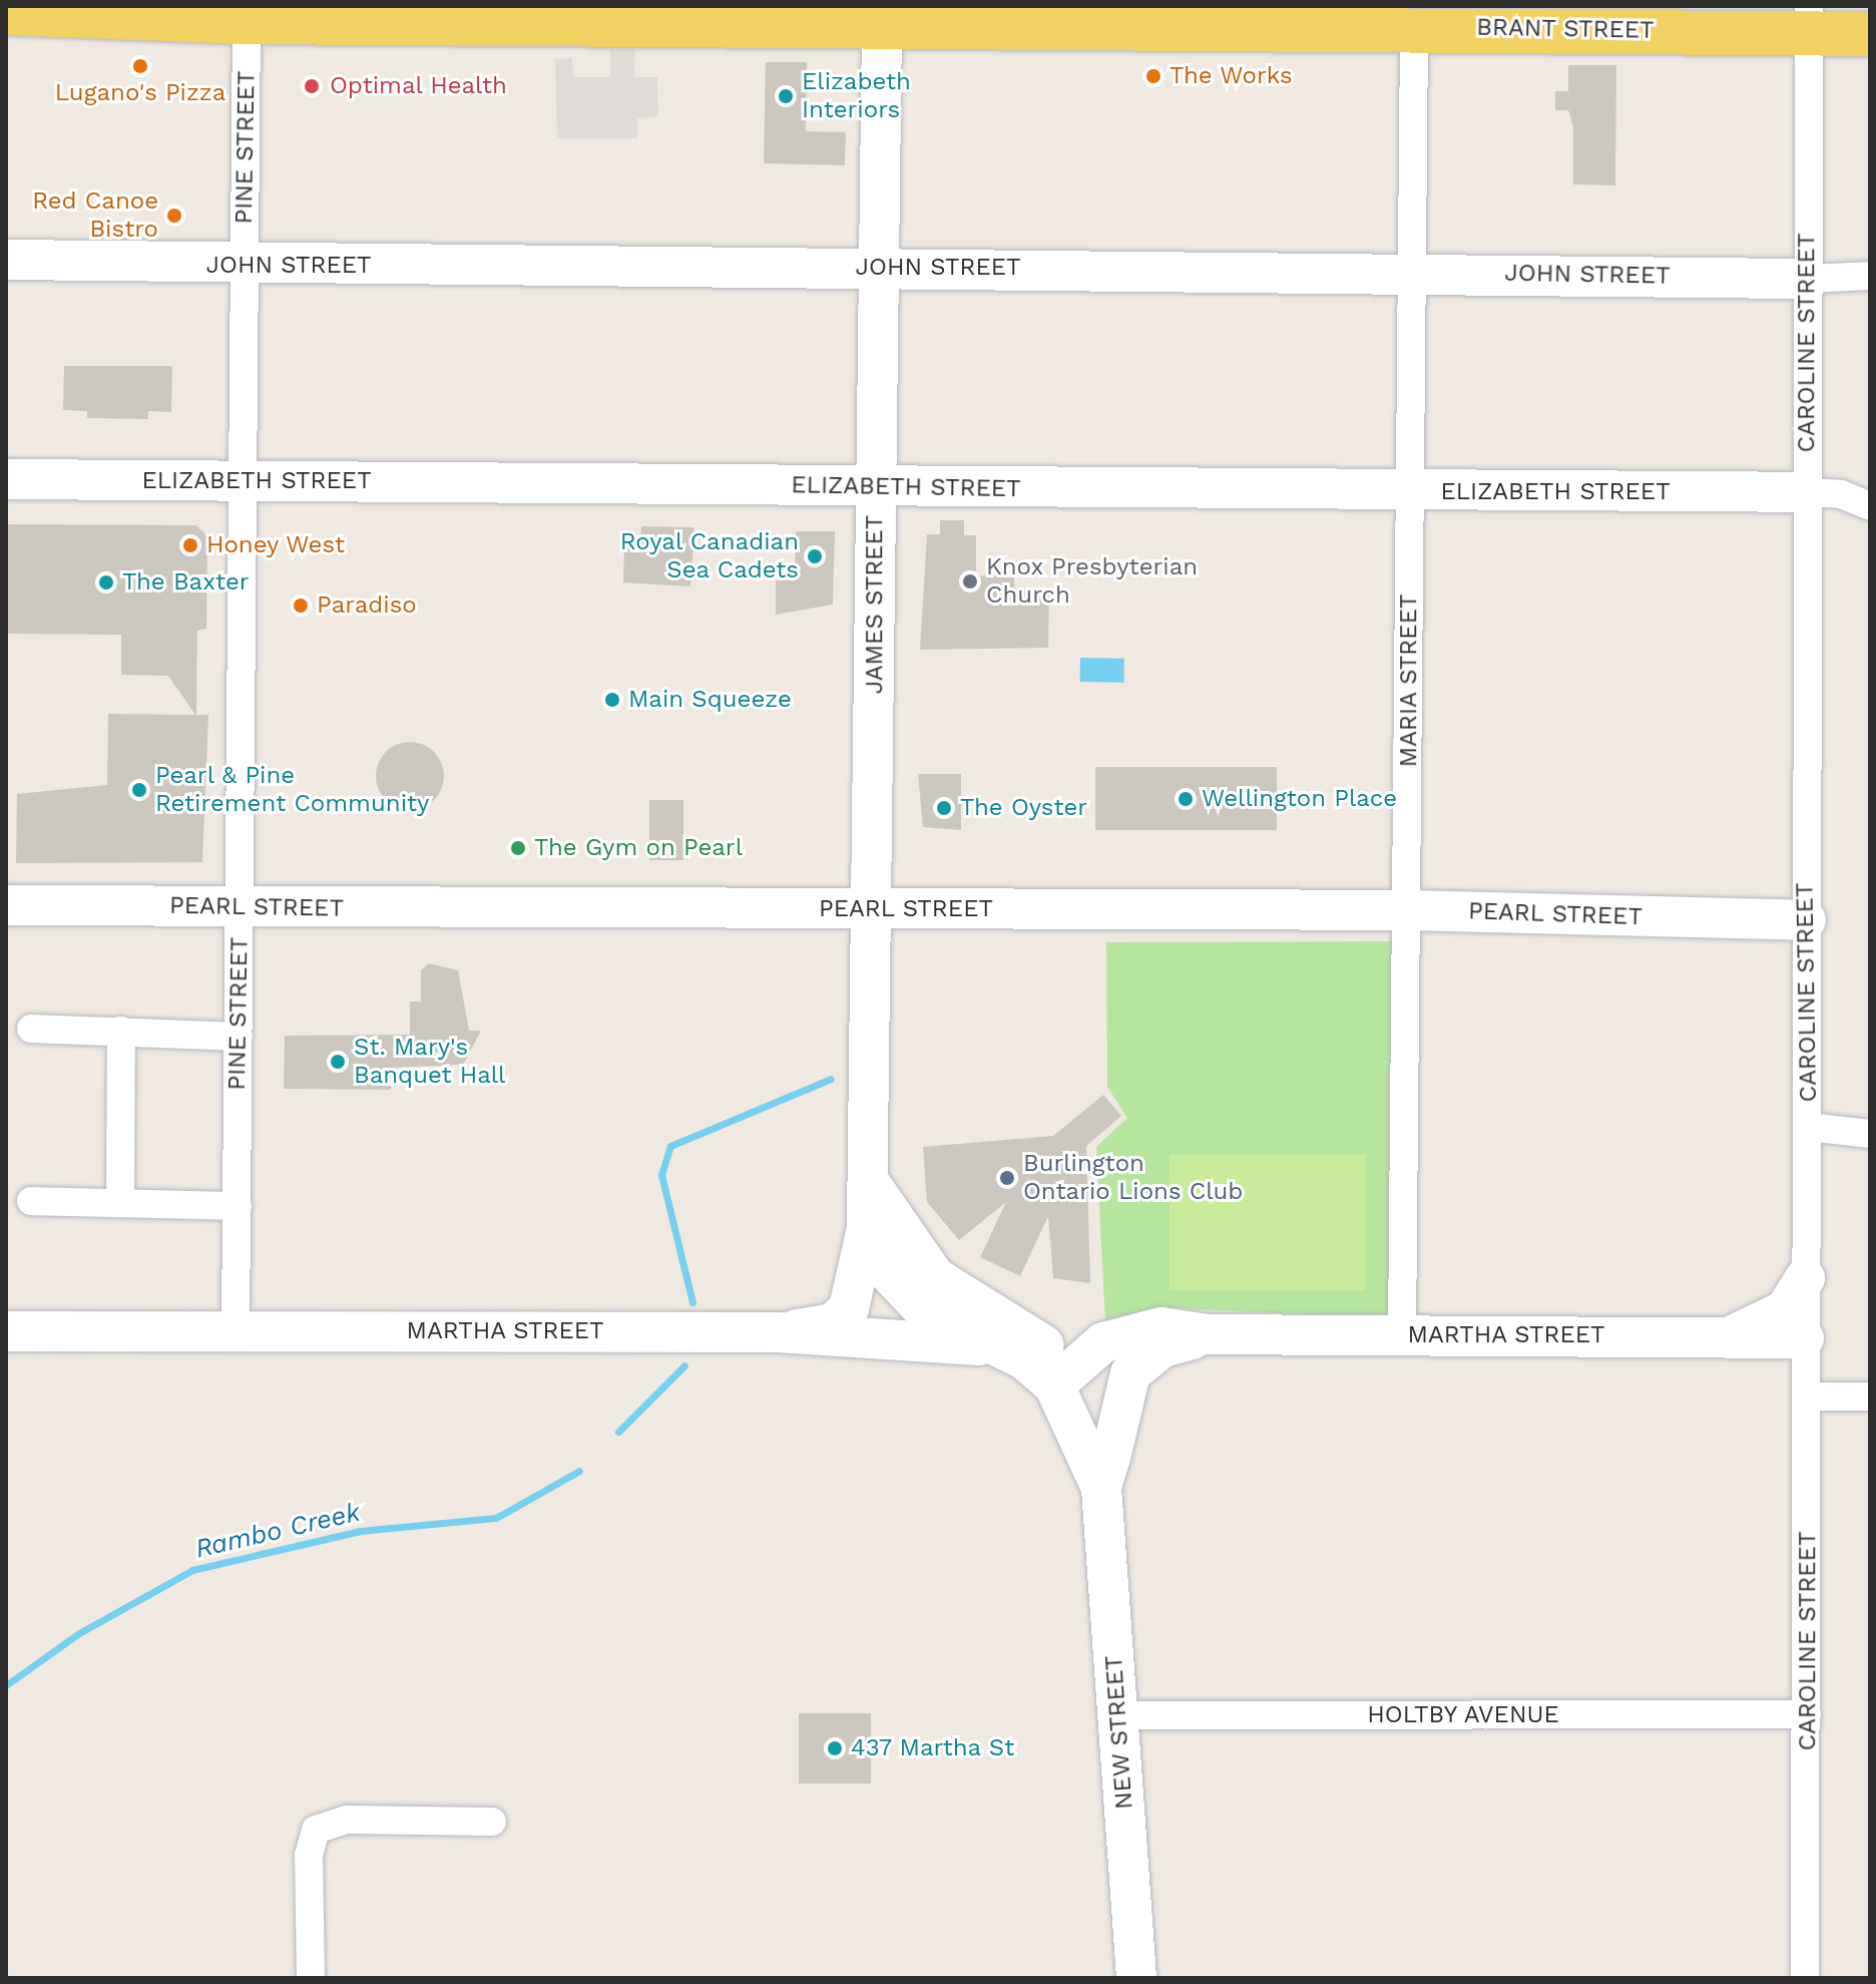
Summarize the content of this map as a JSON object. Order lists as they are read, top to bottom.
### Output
{
  "streets": {
    "main road": ["BRANT STREET"],
    "street": [
      "PINE STREET",
      "JOHN STREET",
      "CAROLINE STREET",
      "ELIZABETH STREET",
      "JAMES STREET",
      "MARIA STREET",
      "PEARL STREET",
      "MARTHA STREET",
      "HOLTBY AVENUE",
      "NEW STREET"
    ]
  },
  "crossings": [
    ["BRANT STREET", "PINE STREET"],
    ["BRANT STREET", "CAROLINE STREET"],
    ["BRANT STREET", "JAMES STREET"],
    ["BRANT STREET", "MARIA STREET"],
    ["PINE STREET", "JOHN STREET"],
    ["PINE STREET", "ELIZABETH STREET"],
    ["PINE STREET", "PEARL STREET"],
    ["PINE STREET", "MARTHA STREET"],
    ["JOHN STREET", "CAROLINE STREET"],
    ["JOHN STREET", "JAMES STREET"],
    ["JOHN STREET", "MARIA STREET"],
    ["CAROLINE STREET", "ELIZABETH STREET"],
    ["CAROLINE STREET", "PEARL STREET"],
    ["CAROLINE STREET", "MARTHA STREET"],
    ["CAROLINE STREET", "HOLTBY AVENUE"],
    ["ELIZABETH STREET", "JAMES STREET"],
    ["ELIZABETH STREET", "MARIA STREET"],
    ["JAMES STREET", "PEARL STREET"],
    ["JAMES STREET", "MARTHA STREET"],
    ["JAMES STREET", "NEW STREET"],
    ["MARIA STREET", "PEARL STREET"],
    ["MARIA STREET", "MARTHA STREET"],
    ["HOLTBY AVENUE", "NEW STREET"]
  ],
  "water": ["Rambo Creek"],
  "places": [
    "Lugano's Pizza",
    "The Works",
    "Optimal Health",
    "Elizabeth Interiors",
    "Red Canoe Bistro",
    "Honey West",
    "Royal Canadian Sea Cadets",
    "Knox Presbyterian Church",
    "The Baxter",
    "Paradiso",
    "Main Squeeze",
    "Pearl & Pine Retirement Community",
    "Wellington Place",
    "The Oyster",
    "The Gym on Pearl",
    "St. Mary's Banquet Hall",
    "Burlington Ontario Lions Club",
    "437 Martha St"
  ]
}
